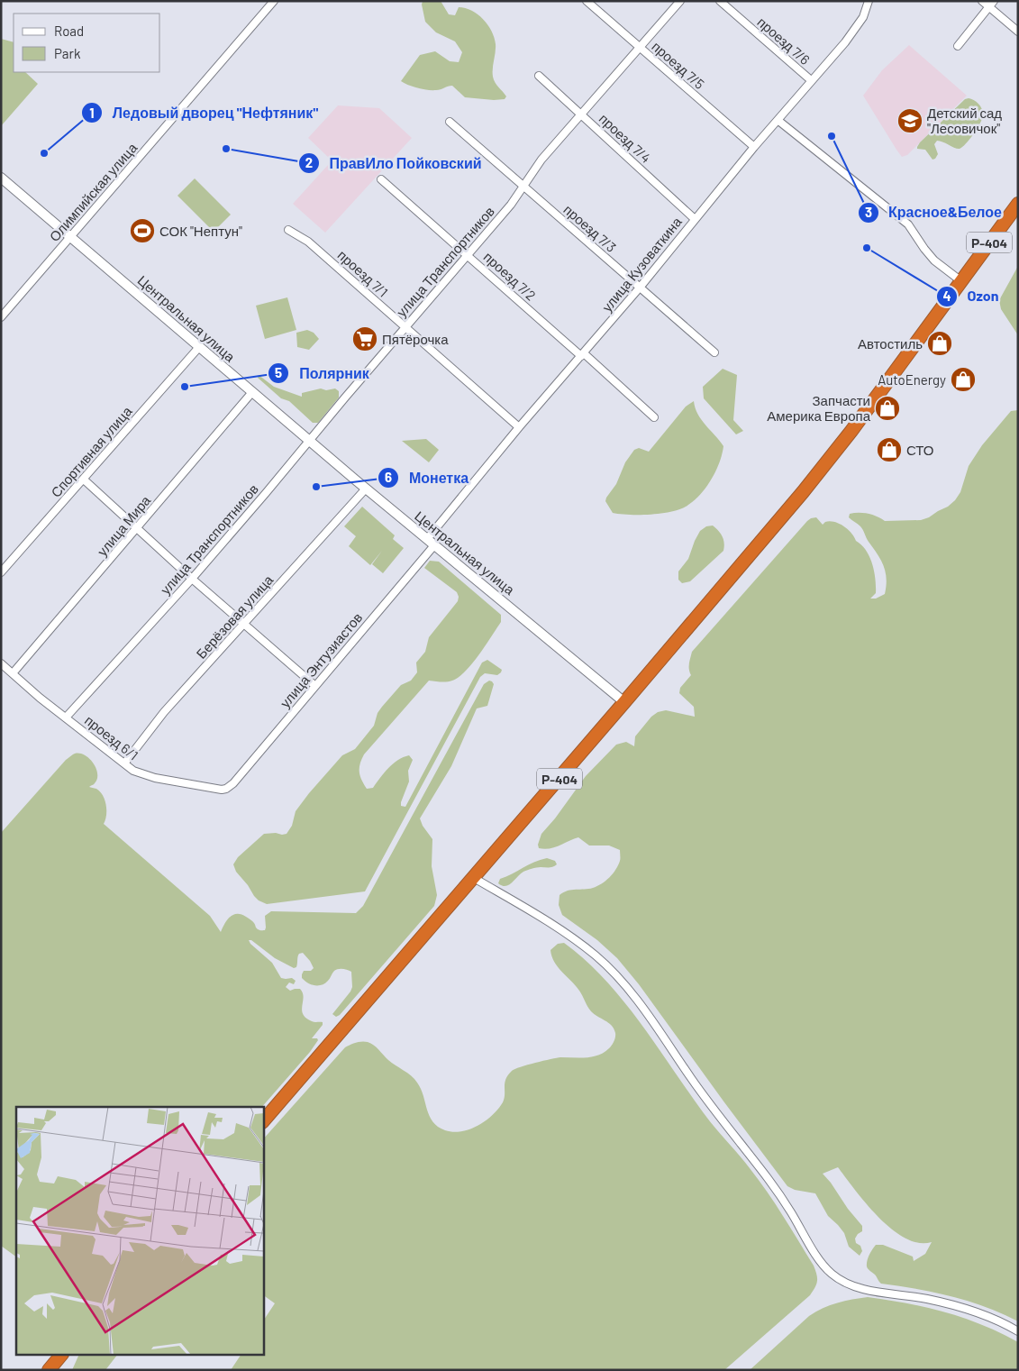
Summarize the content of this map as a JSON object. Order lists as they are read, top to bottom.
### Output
{
  "streets": {
    "highway": ["Р-404"],
    "street": [
      "проезд 7/6",
      "проезд 7/5",
      "проезд 7/4",
      "Олимпийская улица",
      "проезд 7/3",
      "улица Транспортников",
      "улица Кузоваткина",
      "проезд 7/1",
      "проезд 7/2",
      "Центральная улица",
      "Спортивная улица",
      "улица Мира",
      "Берёзовая улица",
      "улица Энтузиастов",
      "проезд 6/1"
    ]
  },
  "crossings": [
    ["проезд 7/6", "улица Кузоваткина"],
    ["проезд 7/5", "улица Транспортников"],
    ["проезд 7/5", "улица Кузоваткина"],
    ["проезд 7/4", "улица Транспортников"],
    ["проезд 7/4", "улица Кузоваткина"],
    ["Олимпийская улица", "Центральная улица"],
    ["проезд 7/3", "улица Транспортников"],
    ["проезд 7/3", "улица Кузоваткина"],
    ["Р-404", "Центральная улица"],
    ["улица Транспортников", "проезд 7/1"],
    ["улица Транспортников", "проезд 7/2"],
    ["улица Транспортников", "Центральная улица"],
    ["улица Транспортников", "проезд 6/1"],
    ["улица Кузоваткина", "проезд 7/1"],
    ["улица Кузоваткина", "проезд 7/2"],
    ["улица Кузоваткина", "Центральная улица"],
    ["улица Кузоваткина", "улица Энтузиастов"],
    ["Центральная улица", "Спортивная улица"],
    ["Центральная улица", "улица Мира"],
    ["Центральная улица", "Берёзовая улица"],
    ["Центральная улица", "улица Энтузиастов"],
    ["улица Мира", "проезд 6/1"],
    ["Берёзовая улица", "проезд 6/1"],
    ["улица Энтузиастов", "проезд 6/1"]
  ],
  "places": {
    "school or university": ["Детский сад \"Лесовичок\""],
    "other": [
      "Красное&Белое",
      "ПравИло Пойковский",
      "Ледовый дворец \"Нефтяник\"",
      "Ozon",
      "Полярник",
      "Монетка"
    ],
    "sports": ["СОК \"Нептун\""],
    "supermarket": ["Пятёрочка"],
    "shop": [
      "Автостиль",
      "AutoEnergy",
      "Запчасти Америка Европа",
      "СТО"
    ]
  },
  "legend": ["Road", "Park"]
}
